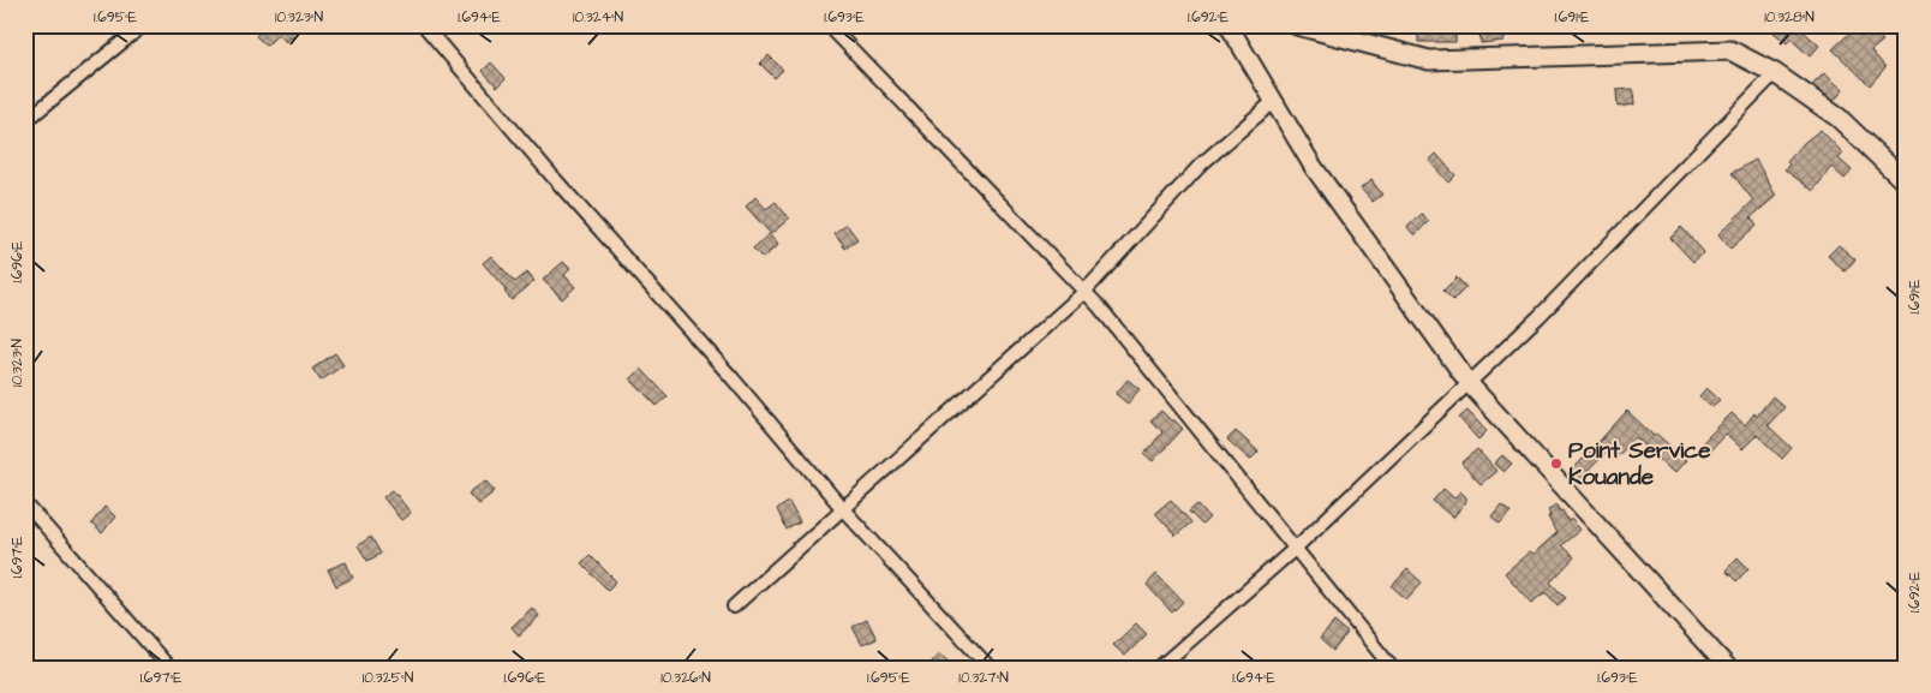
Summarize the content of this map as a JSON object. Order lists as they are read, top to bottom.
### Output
{
  "places": ["Point Service Kouande"],
  "coordinates": [
    "1.695°E",
    "10.323°N",
    "1.694°E",
    "10.324°N",
    "1.693°E",
    "1.692°E",
    "1.691°E",
    "10.328°N",
    "1.696°E",
    "1.697°E",
    "10.325°N",
    "10.326°N",
    "10.327°N"
  ]
}
